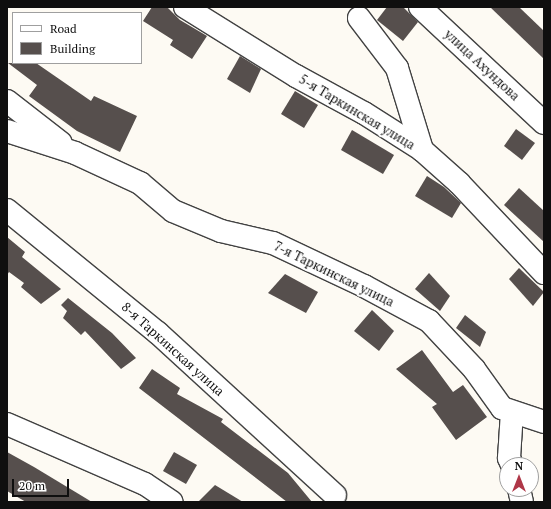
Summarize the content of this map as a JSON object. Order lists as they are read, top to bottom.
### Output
{
  "streets": {
    "street": [
      "улица Ахундова",
      "5-я Таркинская улица",
      "7-я Таркинская улица",
      "8-я Таркинская улица"
    ]
  },
  "legend": ["Road", "Building"],
  "scale_bar": "20 m",
  "north": "top"
}
